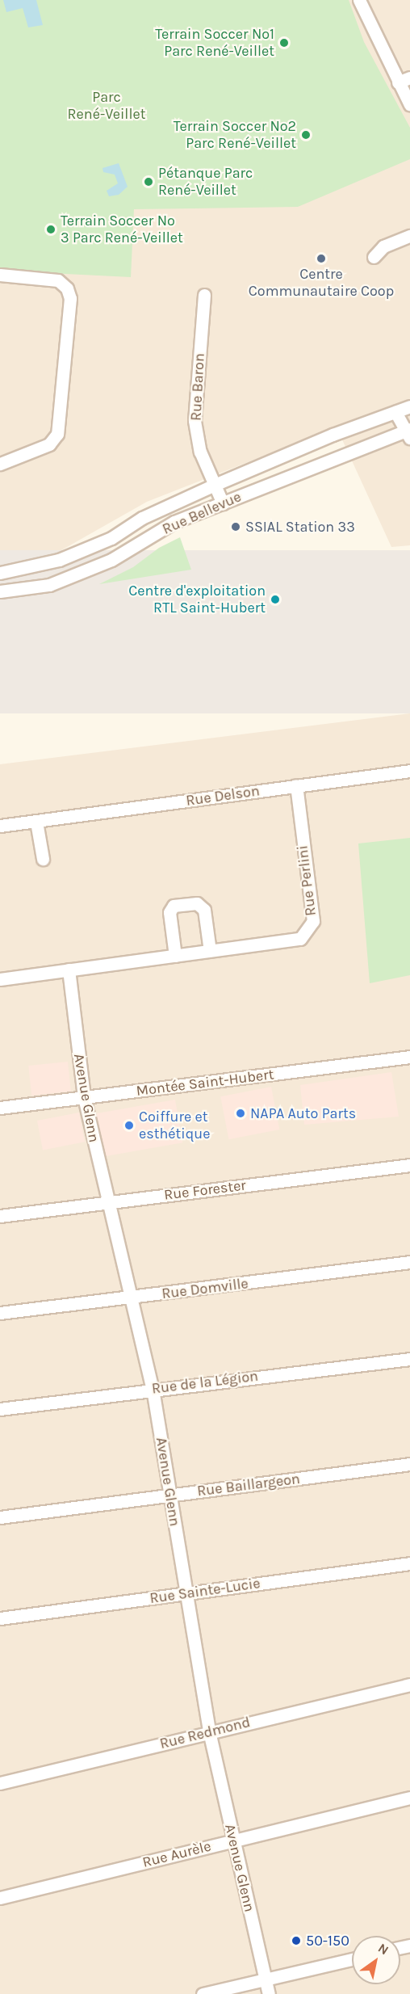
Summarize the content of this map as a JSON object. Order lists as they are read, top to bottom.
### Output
{
  "streets": {
    "street": [
      "Rue Baron",
      "Rue Bellevue",
      "Rue Delson",
      "Rue Perlini",
      "Montée Saint-Hubert",
      "Avenue Glenn",
      "Rue Forester",
      "Rue Domville",
      "Rue de la Légion",
      "Rue Baillargeon",
      "Rue Sainte-Lucie",
      "Rue Redmond",
      "Rue Aurèle"
    ]
  },
  "crossings": [
    ["Rue Baron", "Rue Bellevue"],
    ["Rue Delson", "Rue Perlini"],
    ["Rue Perlini", "Avenue Glenn"],
    ["Montée Saint-Hubert", "Avenue Glenn"],
    ["Avenue Glenn", "Rue Forester"],
    ["Avenue Glenn", "Rue Domville"],
    ["Avenue Glenn", "Rue de la Légion"],
    ["Avenue Glenn", "Rue Baillargeon"],
    ["Avenue Glenn", "Rue Sainte-Lucie"],
    ["Avenue Glenn", "Rue Redmond"],
    ["Avenue Glenn", "Rue Aurèle"]
  ],
  "parks": ["Parc René-Veillet"],
  "places": [
    "Terrain Soccer No1 Parc René-Veillet",
    "Terrain Soccer No2 Parc René-Veillet",
    "Pétanque Parc René-Veillet",
    "Terrain Soccer No 3 Parc René-Veillet",
    "Centre Communautaire Coop",
    "SSIAL Station 33",
    "Centre d'exploitation RTL Saint-Hubert",
    "NAPA Auto Parts",
    "Coiffure et esthétique",
    "50-150"
  ],
  "north": "top right"
}
